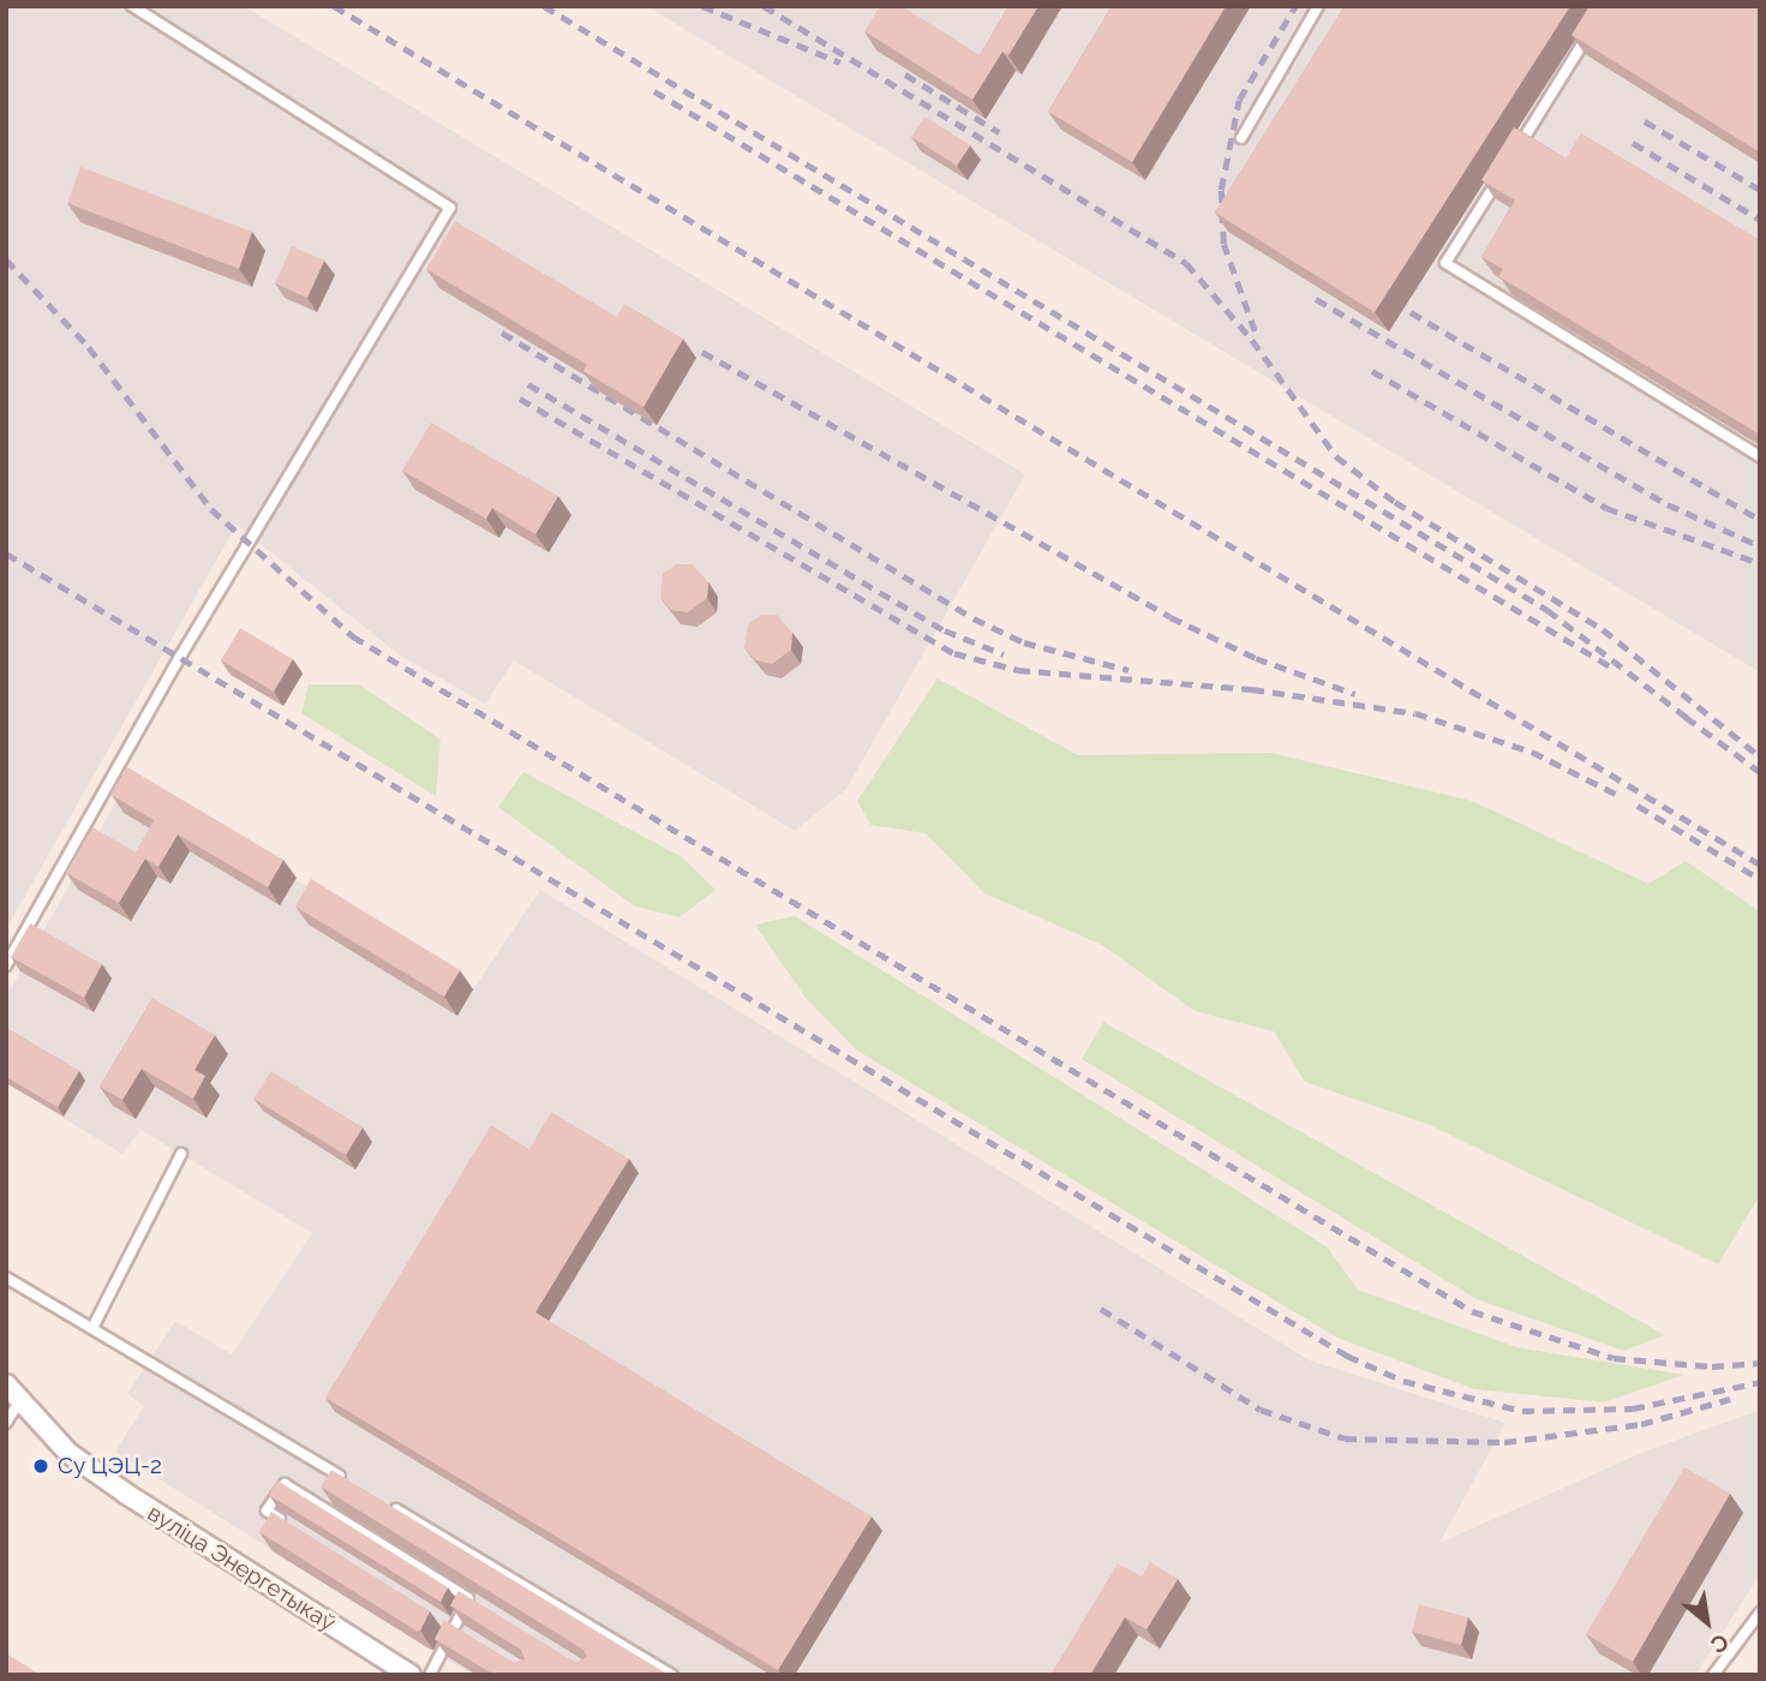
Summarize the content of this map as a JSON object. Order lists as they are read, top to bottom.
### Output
{
  "streets": {
    "street": ["вуліца Энергетыкаў"]
  },
  "places": ["Су ЦЭЦ-2"],
  "north": "bottom right"
}
